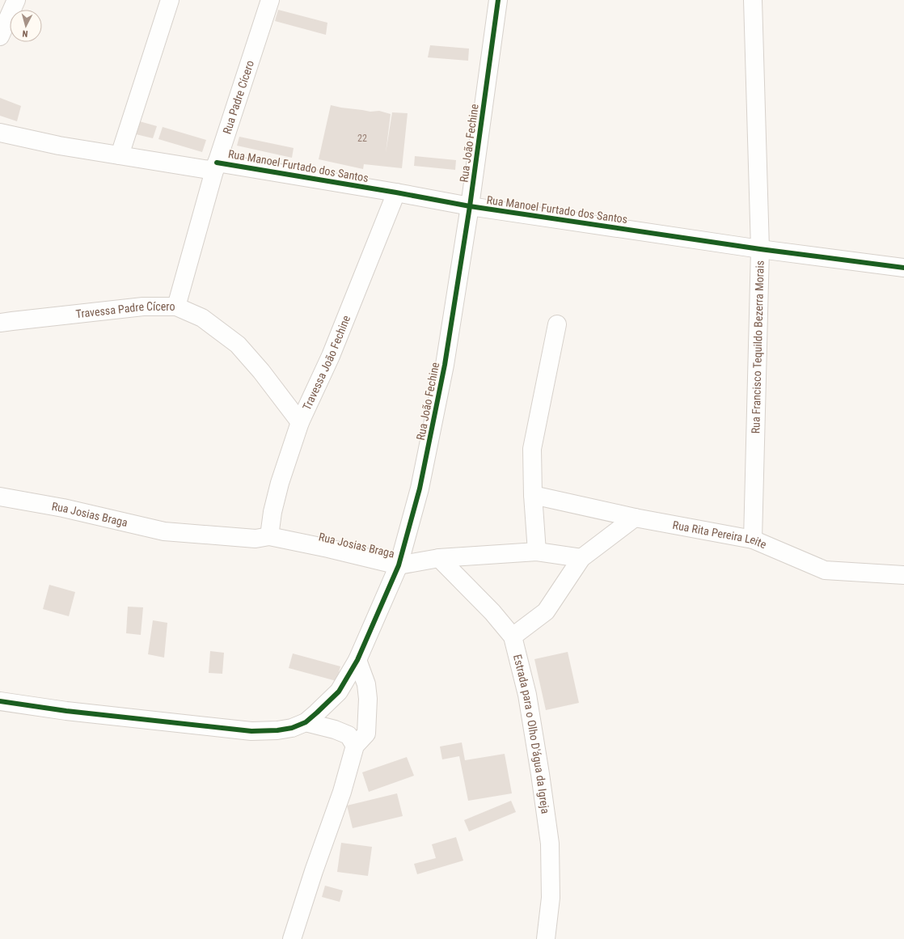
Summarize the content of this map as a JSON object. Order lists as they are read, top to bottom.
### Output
{
  "streets": {
    "street": [
      "Rua Padre Cícero",
      "Rua João Fechine",
      "Rua Manoel Furtado dos Santos",
      "Travessa Padre Cícero",
      "Rua Francisco Tequildo Bezerra Morais",
      "Travessa João Fechine",
      "Rua Josias Braga",
      "Rua Rita Pereira Leite",
      "Estrada para o Olho D'água da Igreja"
    ]
  },
  "crossings": [
    ["Rua Padre Cícero", "Rua Manoel Furtado dos Santos"],
    ["Rua Padre Cícero", "Travessa Padre Cícero"],
    ["Rua João Fechine", "Rua Manoel Furtado dos Santos"],
    ["Rua João Fechine", "Rua Josias Braga"],
    ["Rua Manoel Furtado dos Santos", "Rua Francisco Tequildo Bezerra Morais"],
    ["Rua Manoel Furtado dos Santos", "Travessa João Fechine"],
    ["Travessa Padre Cícero", "Travessa João Fechine"],
    ["Rua Francisco Tequildo Bezerra Morais", "Rua Rita Pereira Leite"],
    ["Travessa João Fechine", "Rua Josias Braga"],
    ["Rua Josias Braga", "Estrada para o Olho D'água da Igreja"]
  ],
  "house_numbers": ["22"],
  "north": "bottom"
}
